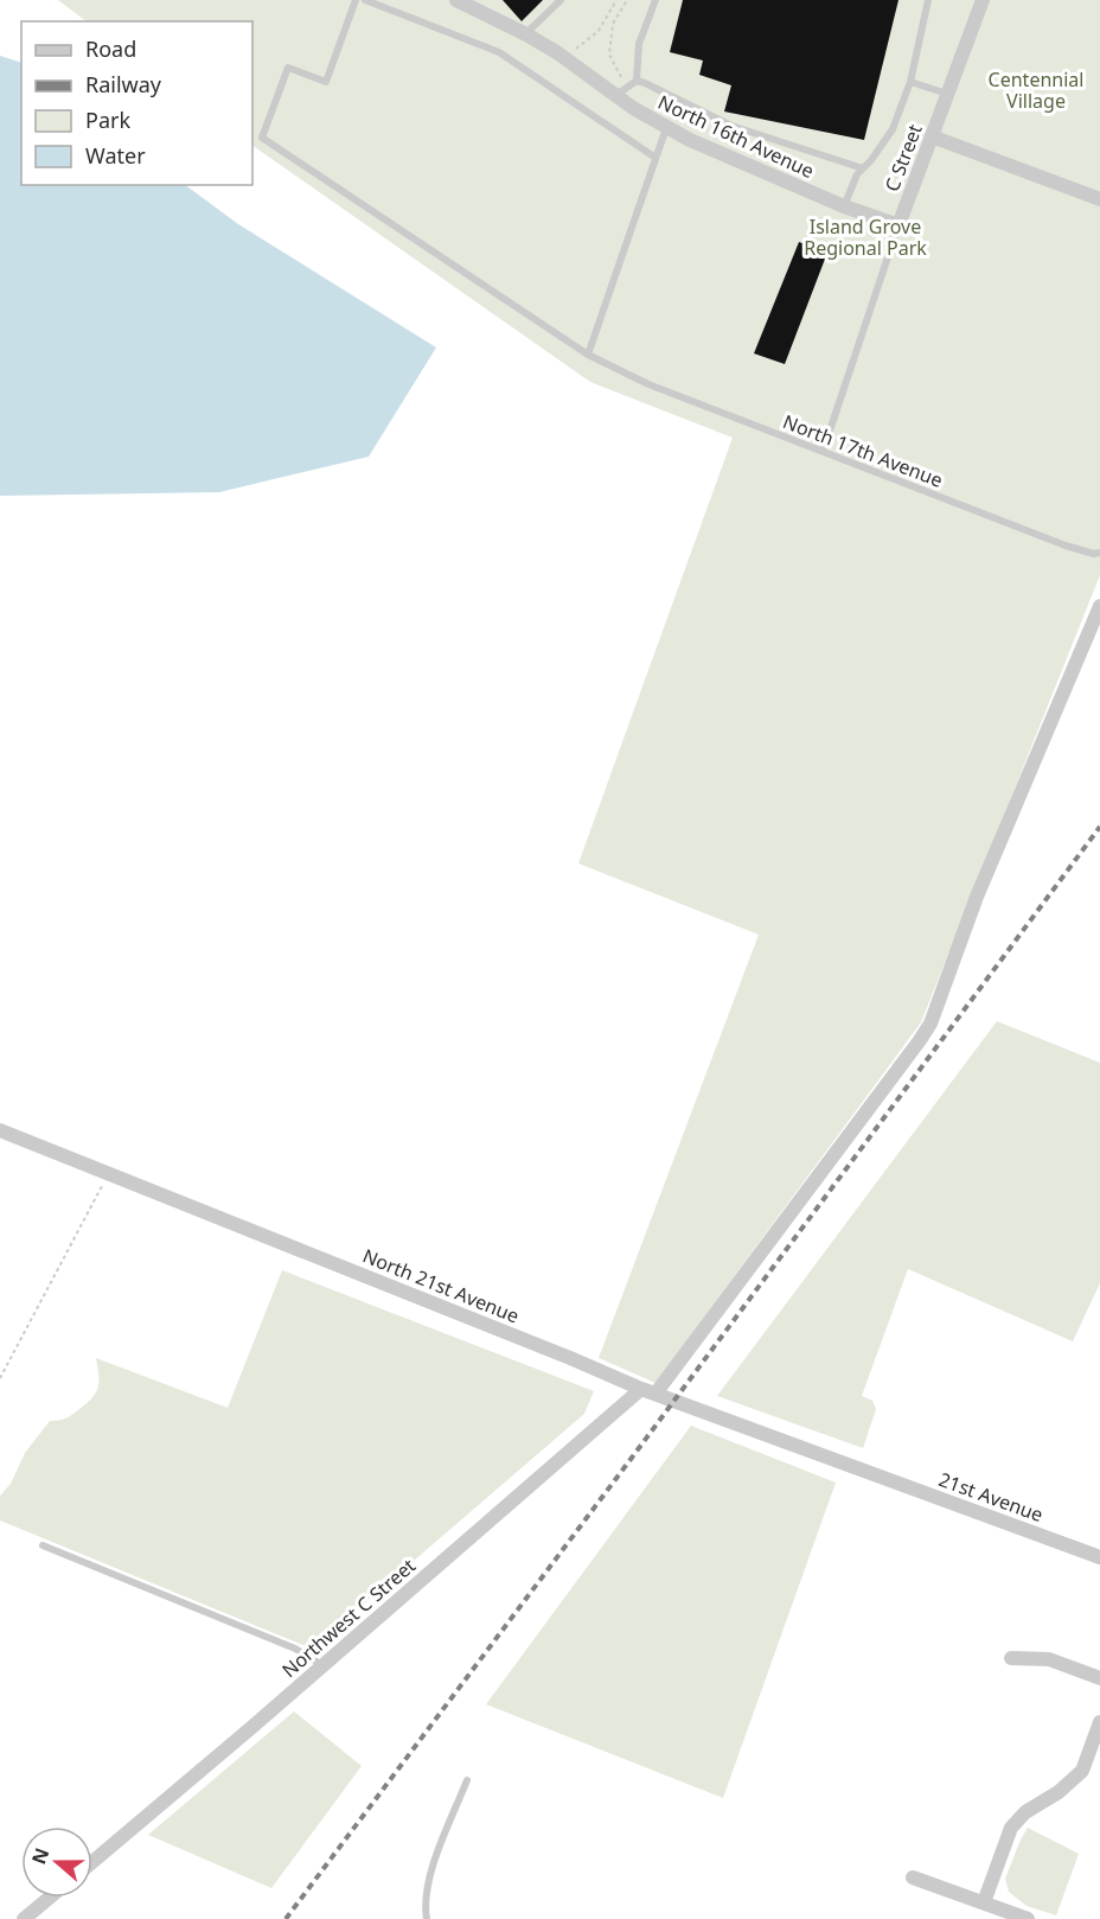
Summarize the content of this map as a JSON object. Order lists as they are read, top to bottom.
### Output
{
  "streets": {
    "street": [
      "North 16th Avenue",
      "C Street",
      "North 21st Avenue",
      "21st Avenue",
      "Northwest C Street"
    ],
    "lane": ["North 17th Avenue"]
  },
  "crossings": [
    ["North 16th Avenue", "C Street"],
    ["C Street", "North 17th Avenue"],
    ["North 21st Avenue", "21st Avenue"],
    ["North 21st Avenue", "Northwest C Street"]
  ],
  "parks": ["Centennial Village", "Island Grove Regional Park"],
  "legend": [
    "Road",
    "Railway",
    "Park",
    "Water"
  ],
  "north": "left"
}
